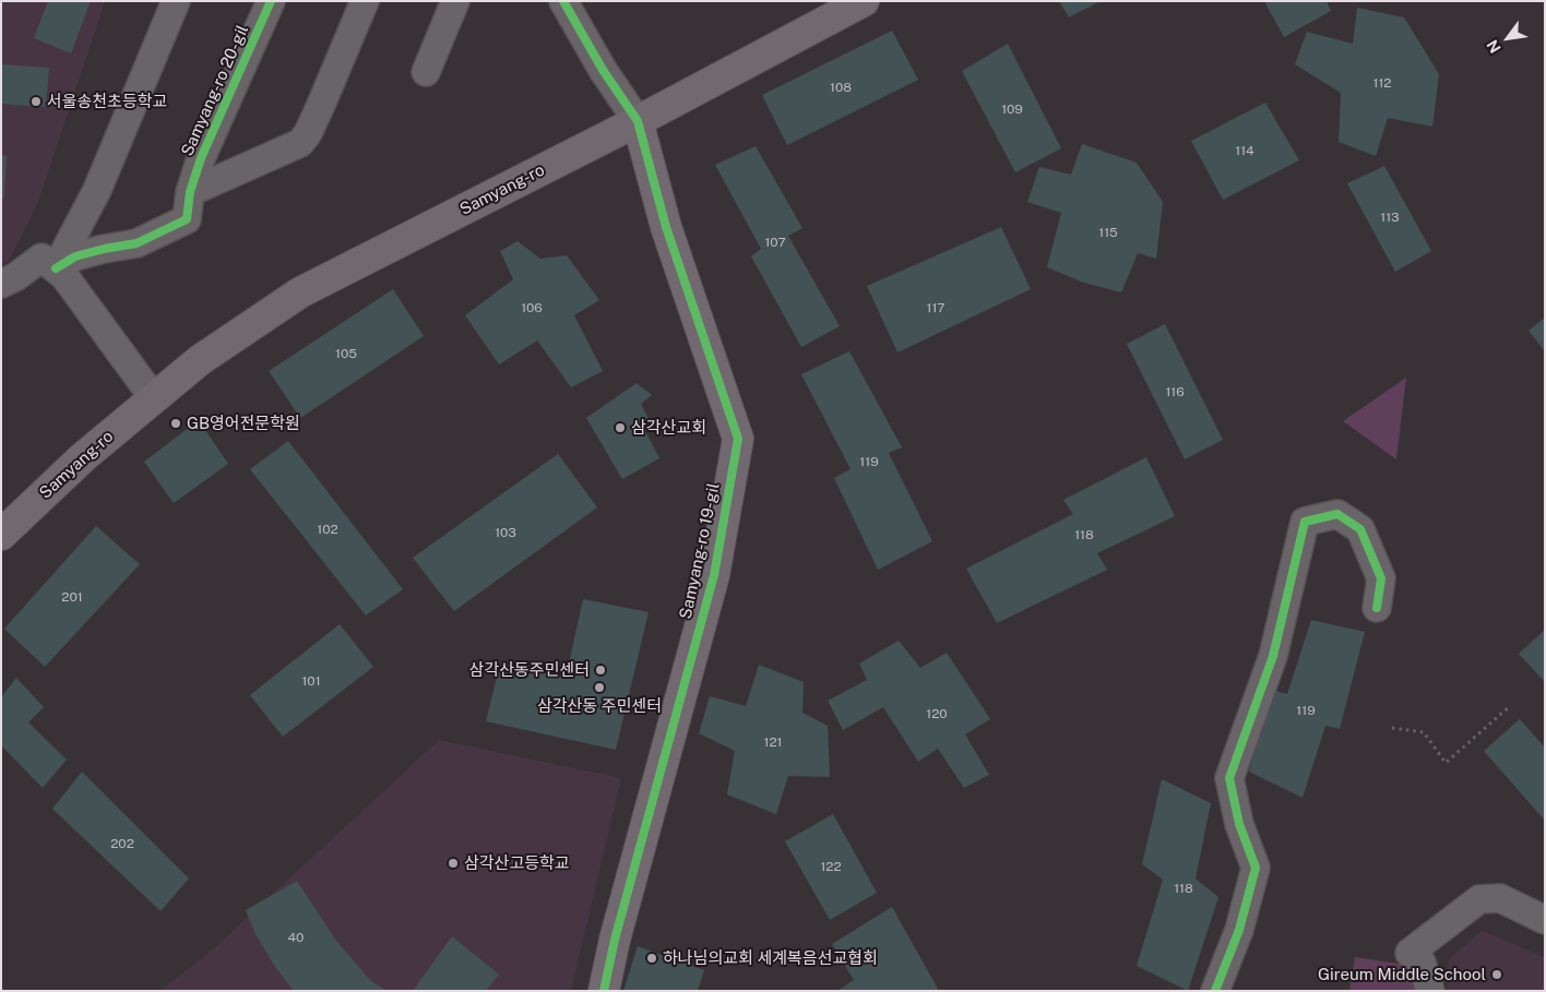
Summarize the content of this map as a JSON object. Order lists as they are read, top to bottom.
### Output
{
  "streets": {
    "main road": ["Samyang-ro", "Samyang-ro 19-gil"],
    "street": ["Samyang-ro 20-gil"]
  },
  "crossings": [
    ["Samyang-ro", "Samyang-ro 19-gil"]
  ],
  "places": [
    "서울송천초등학교",
    "GB영어전문학원",
    "삼각산교회",
    "삼각산동주민센터",
    "삼각산동 주민센터",
    "삼각산고등학교",
    "하나님의교회 세계복음선교협회",
    "Gireum Middle School"
  ],
  "house_numbers": [
    "112",
    "108",
    "109",
    "114",
    "113",
    "115",
    "107",
    "106",
    "117",
    "105",
    "116",
    "119",
    "102",
    "103",
    "118",
    "201",
    "101",
    "119",
    "120",
    "121",
    "202",
    "122",
    "118",
    "40"
  ],
  "north": "bottom left"
}
